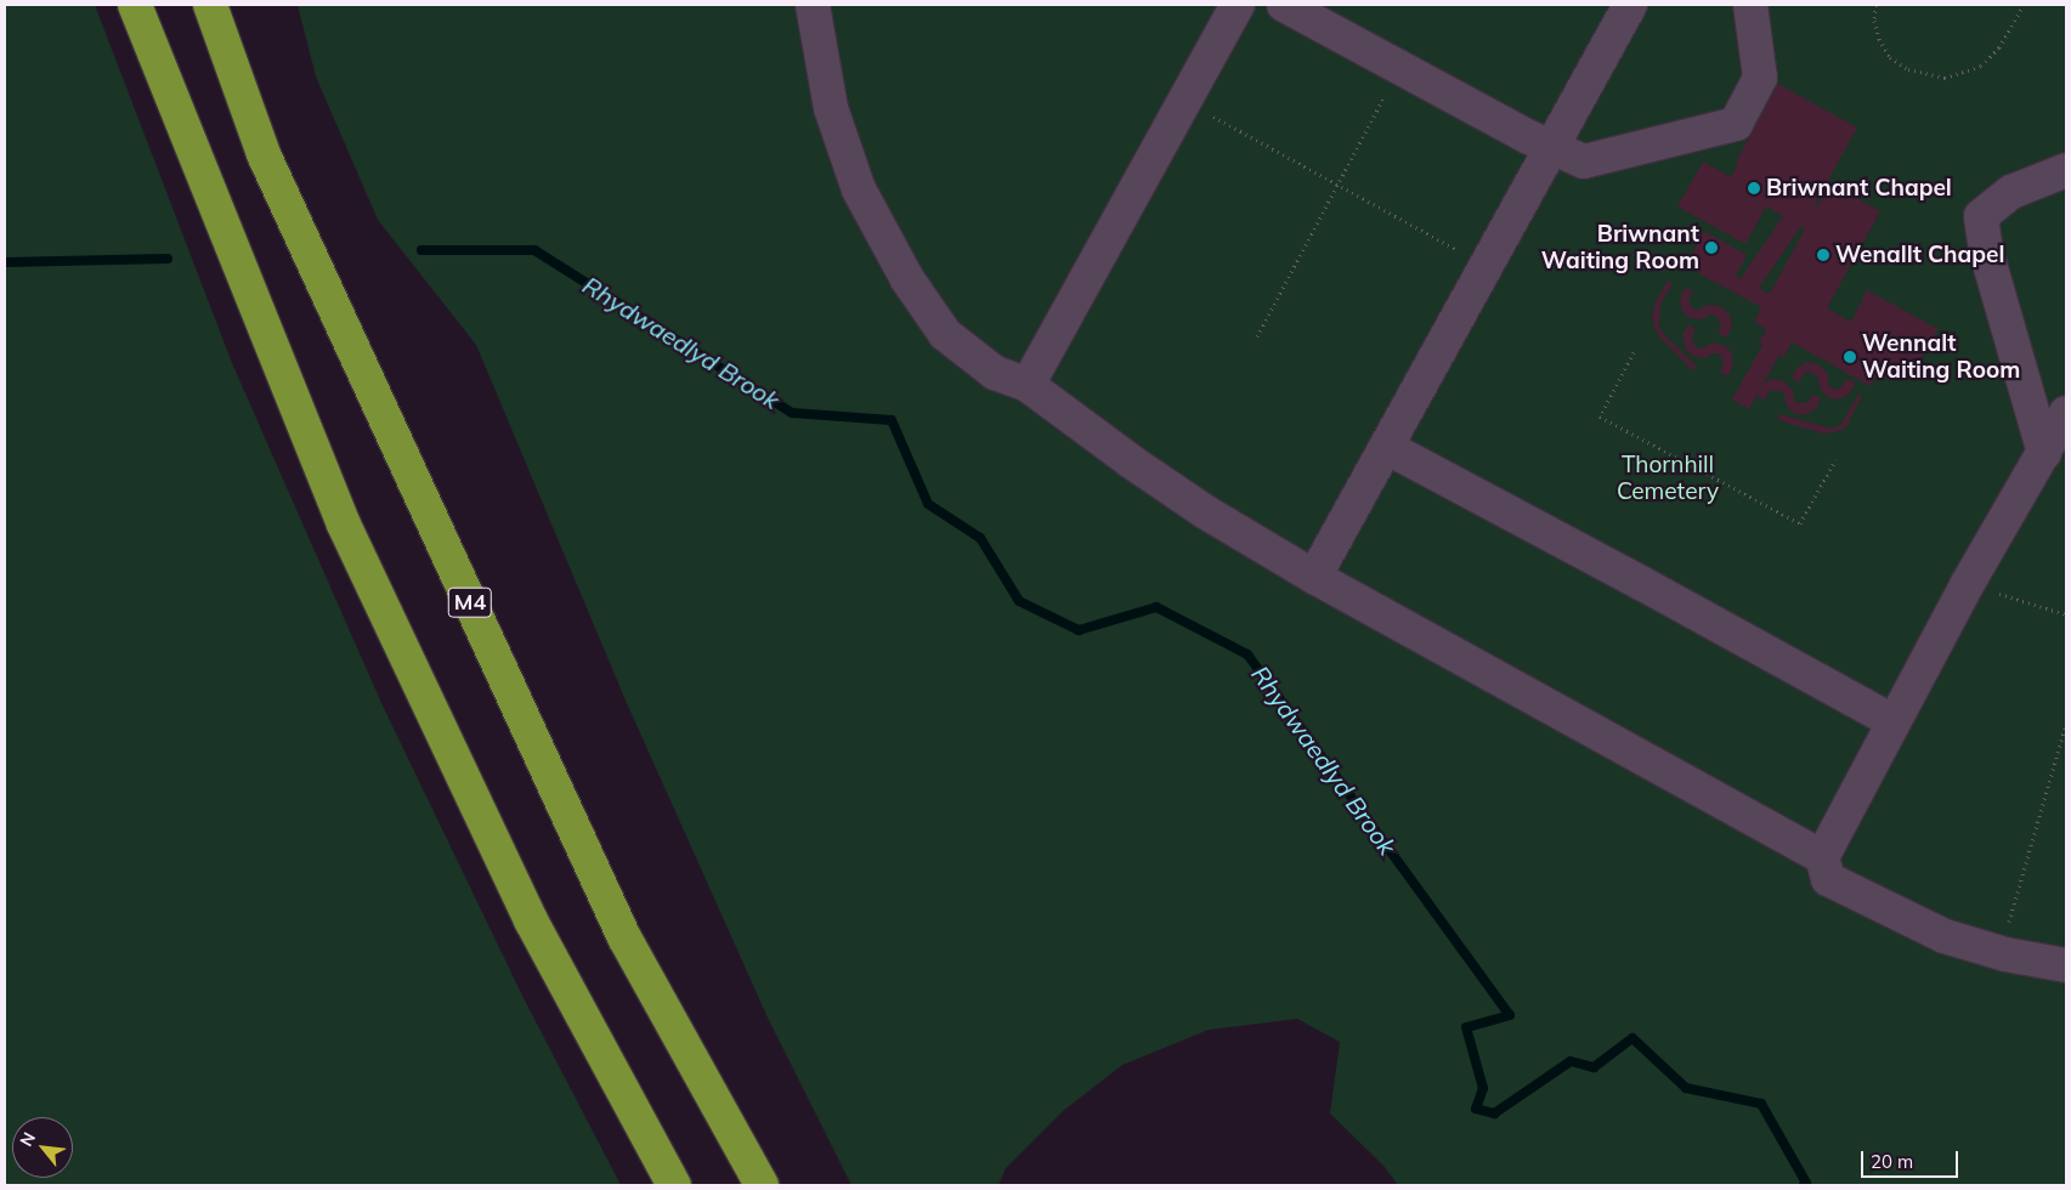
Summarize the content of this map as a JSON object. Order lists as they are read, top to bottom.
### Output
{
  "streets": {
    "highway": ["M4"]
  },
  "water": ["Rhydwaedlyd Brook"],
  "parks": ["Thornhill Cemetery"],
  "places": [
    "Briwnant Chapel",
    "Briwnant Waiting Room",
    "Wenallt Chapel",
    "Wennalt Waiting Room"
  ],
  "scale_bar": "20 m",
  "north": "top left"
}
